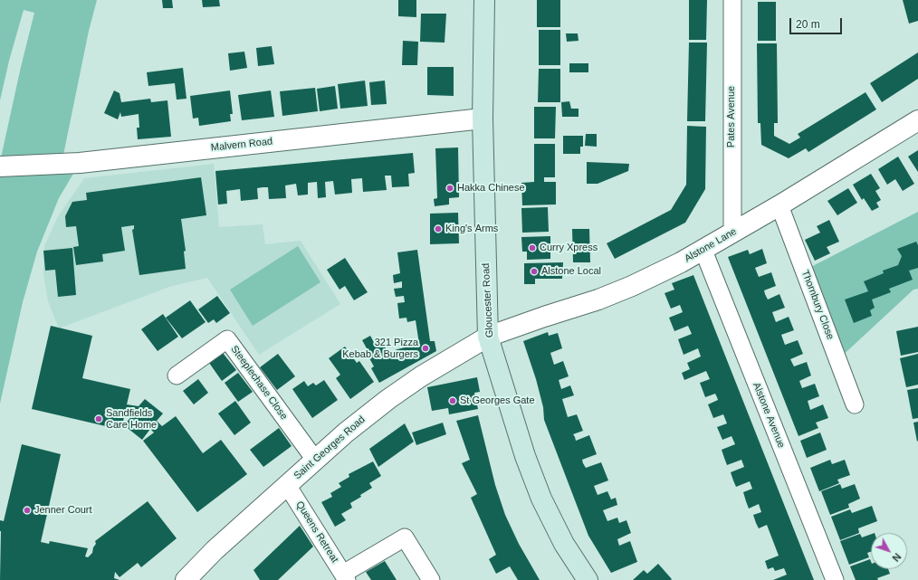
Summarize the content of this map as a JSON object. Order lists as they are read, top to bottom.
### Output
{
  "streets": {
    "main road": ["Gloucester Road"],
    "street": [
      "Pates Avenue",
      "Malvern Road",
      "Alstone Lane",
      "Thornbury Close",
      "Steeplechase Close",
      "Alstone Avenue",
      "Saint Georges Road",
      "Queens Retreat"
    ]
  },
  "crossings": [
    ["Pates Avenue", "Alstone Lane"],
    ["Malvern Road", "Gloucester Road"],
    ["Alstone Lane", "Gloucester Road"],
    ["Alstone Lane", "Thornbury Close"],
    ["Alstone Lane", "Alstone Avenue"],
    ["Alstone Lane", "Saint Georges Road"],
    ["Gloucester Road", "Saint Georges Road"],
    ["Steeplechase Close", "Saint Georges Road"],
    ["Saint Georges Road", "Queens Retreat"]
  ],
  "places": [
    "Hakka Chinese",
    "King's Arms",
    "Curry Xpress",
    "Alstone Local",
    "321 Pizza Kebab & Burgers",
    "St Georges Gate",
    "Sandfields Care Home",
    "Jenner Court"
  ],
  "scale_bar": "20 m",
  "north": "bottom right"
}
